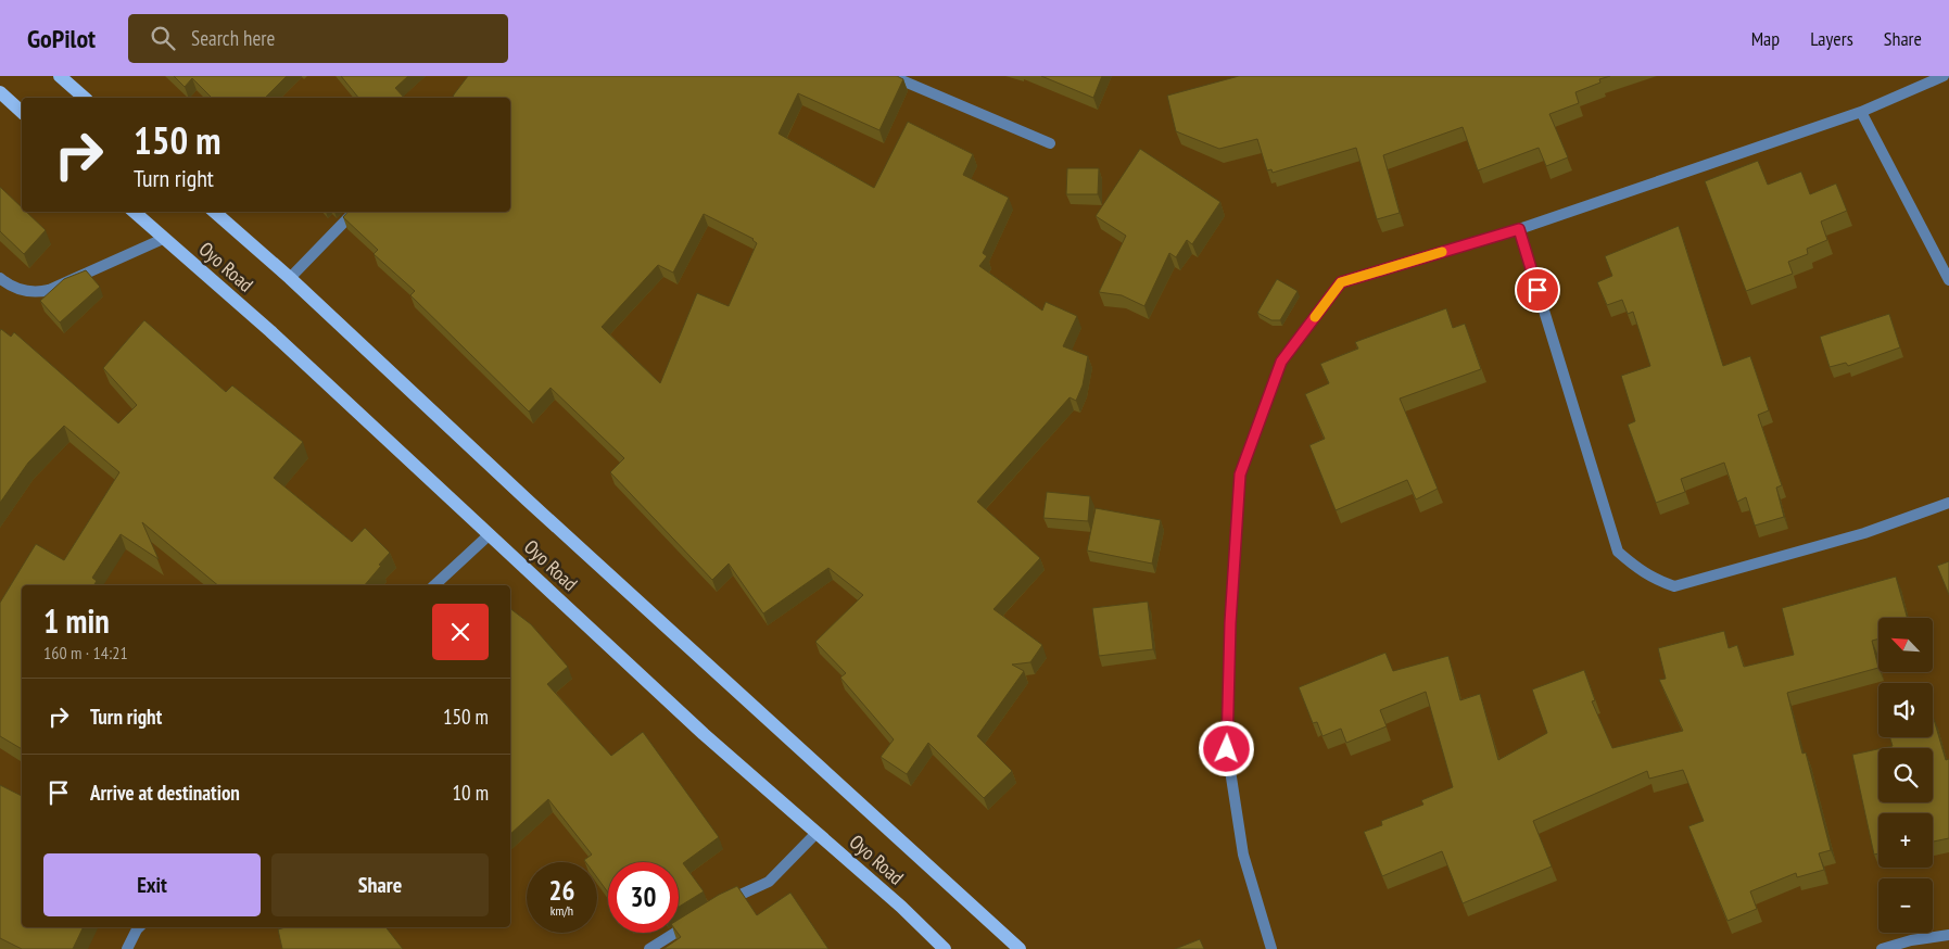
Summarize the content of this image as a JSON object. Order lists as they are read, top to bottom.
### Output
{
  "streets": {
    "main road": ["Oyo Road"]
  },
  "north": "top left",
  "page": {
    "header": "GoPilot",
    "search": "Search here",
    "nav": ["Map", "Layers", "Share"],
    "turn": ["150 m", "Turn right"],
    "heading": ["1 min", "160 m · 14:21"],
    "map_buttons": ["+", "−"],
    "list": [
      {
        "name": "Turn right",
        "value": "150 m"
      },
      {
        "name": "Arrive at destination",
        "value": "10 m"
      }
    ],
    "buttons": ["Exit", "Share"],
    "speed": "26 km/h",
    "limit": "30"
  }
}
